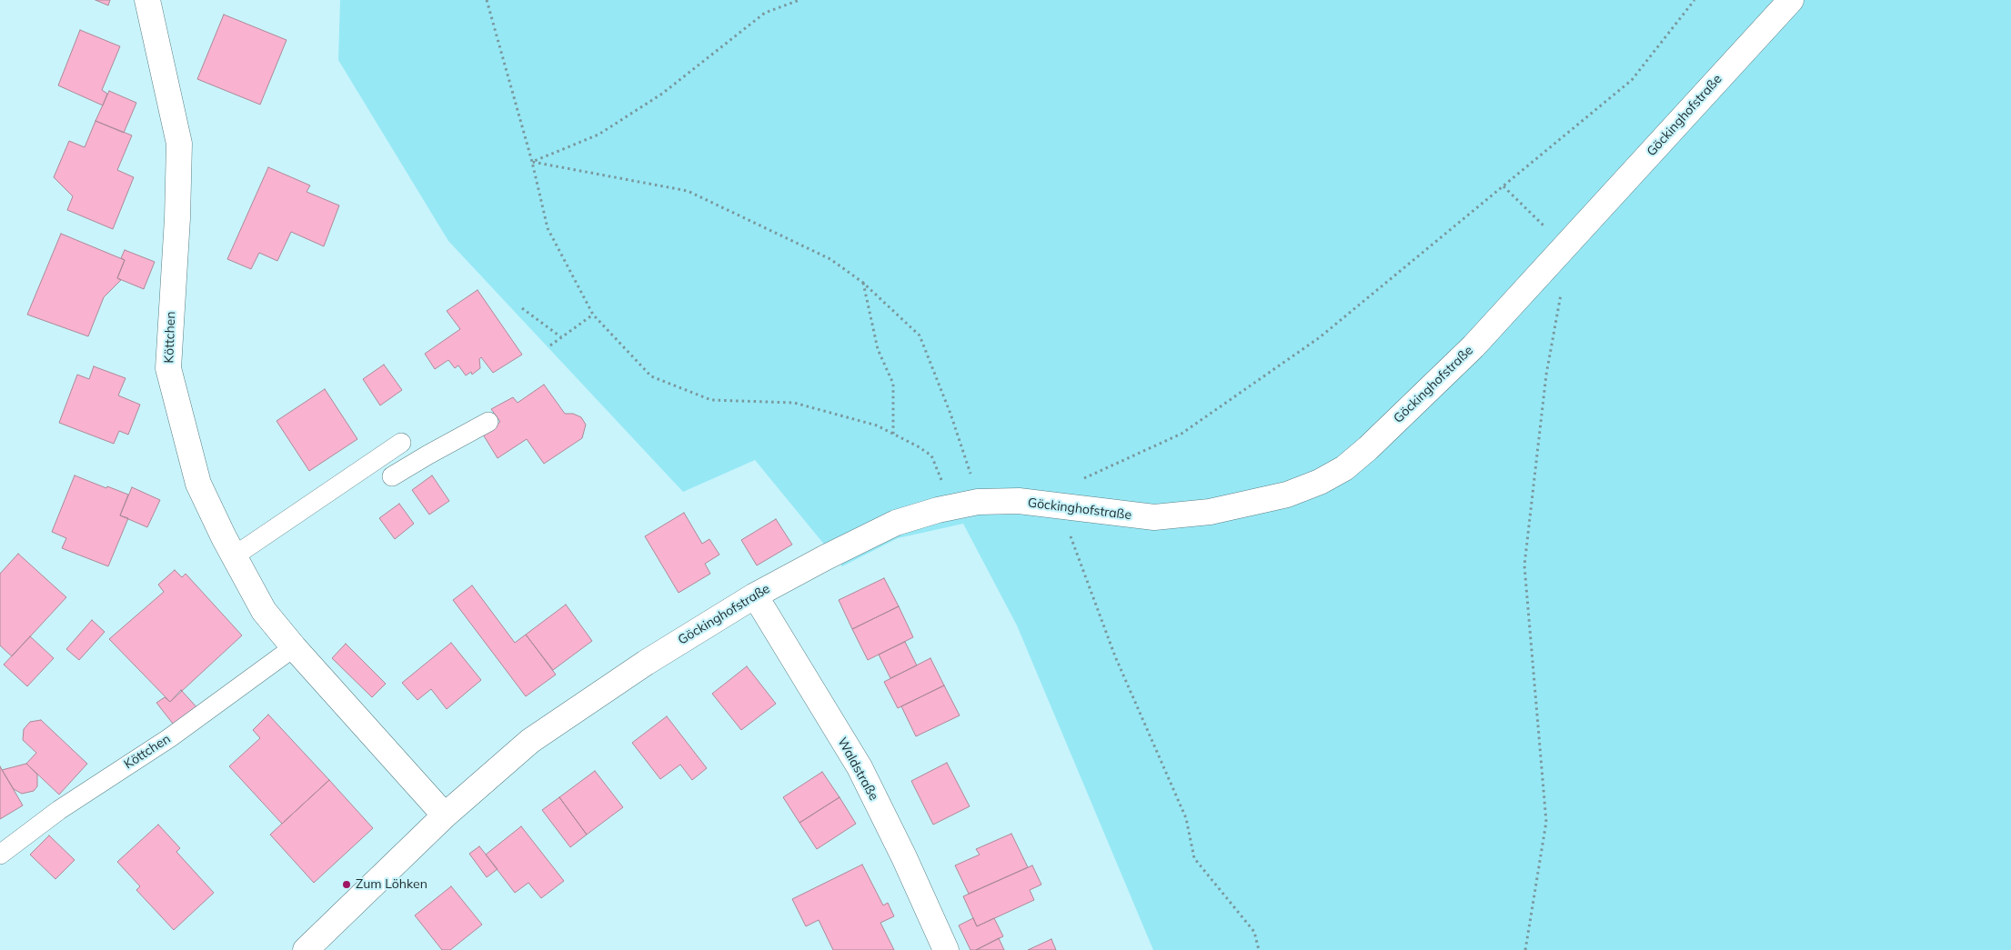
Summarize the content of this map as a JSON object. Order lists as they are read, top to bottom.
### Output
{
  "streets": {
    "street": ["Göckinghofstraße", "Köttchen", "Waldstraße"]
  },
  "crossings": [
    ["Göckinghofstraße", "Köttchen"],
    ["Göckinghofstraße", "Waldstraße"]
  ],
  "places": ["Zum Löhken"]
}
